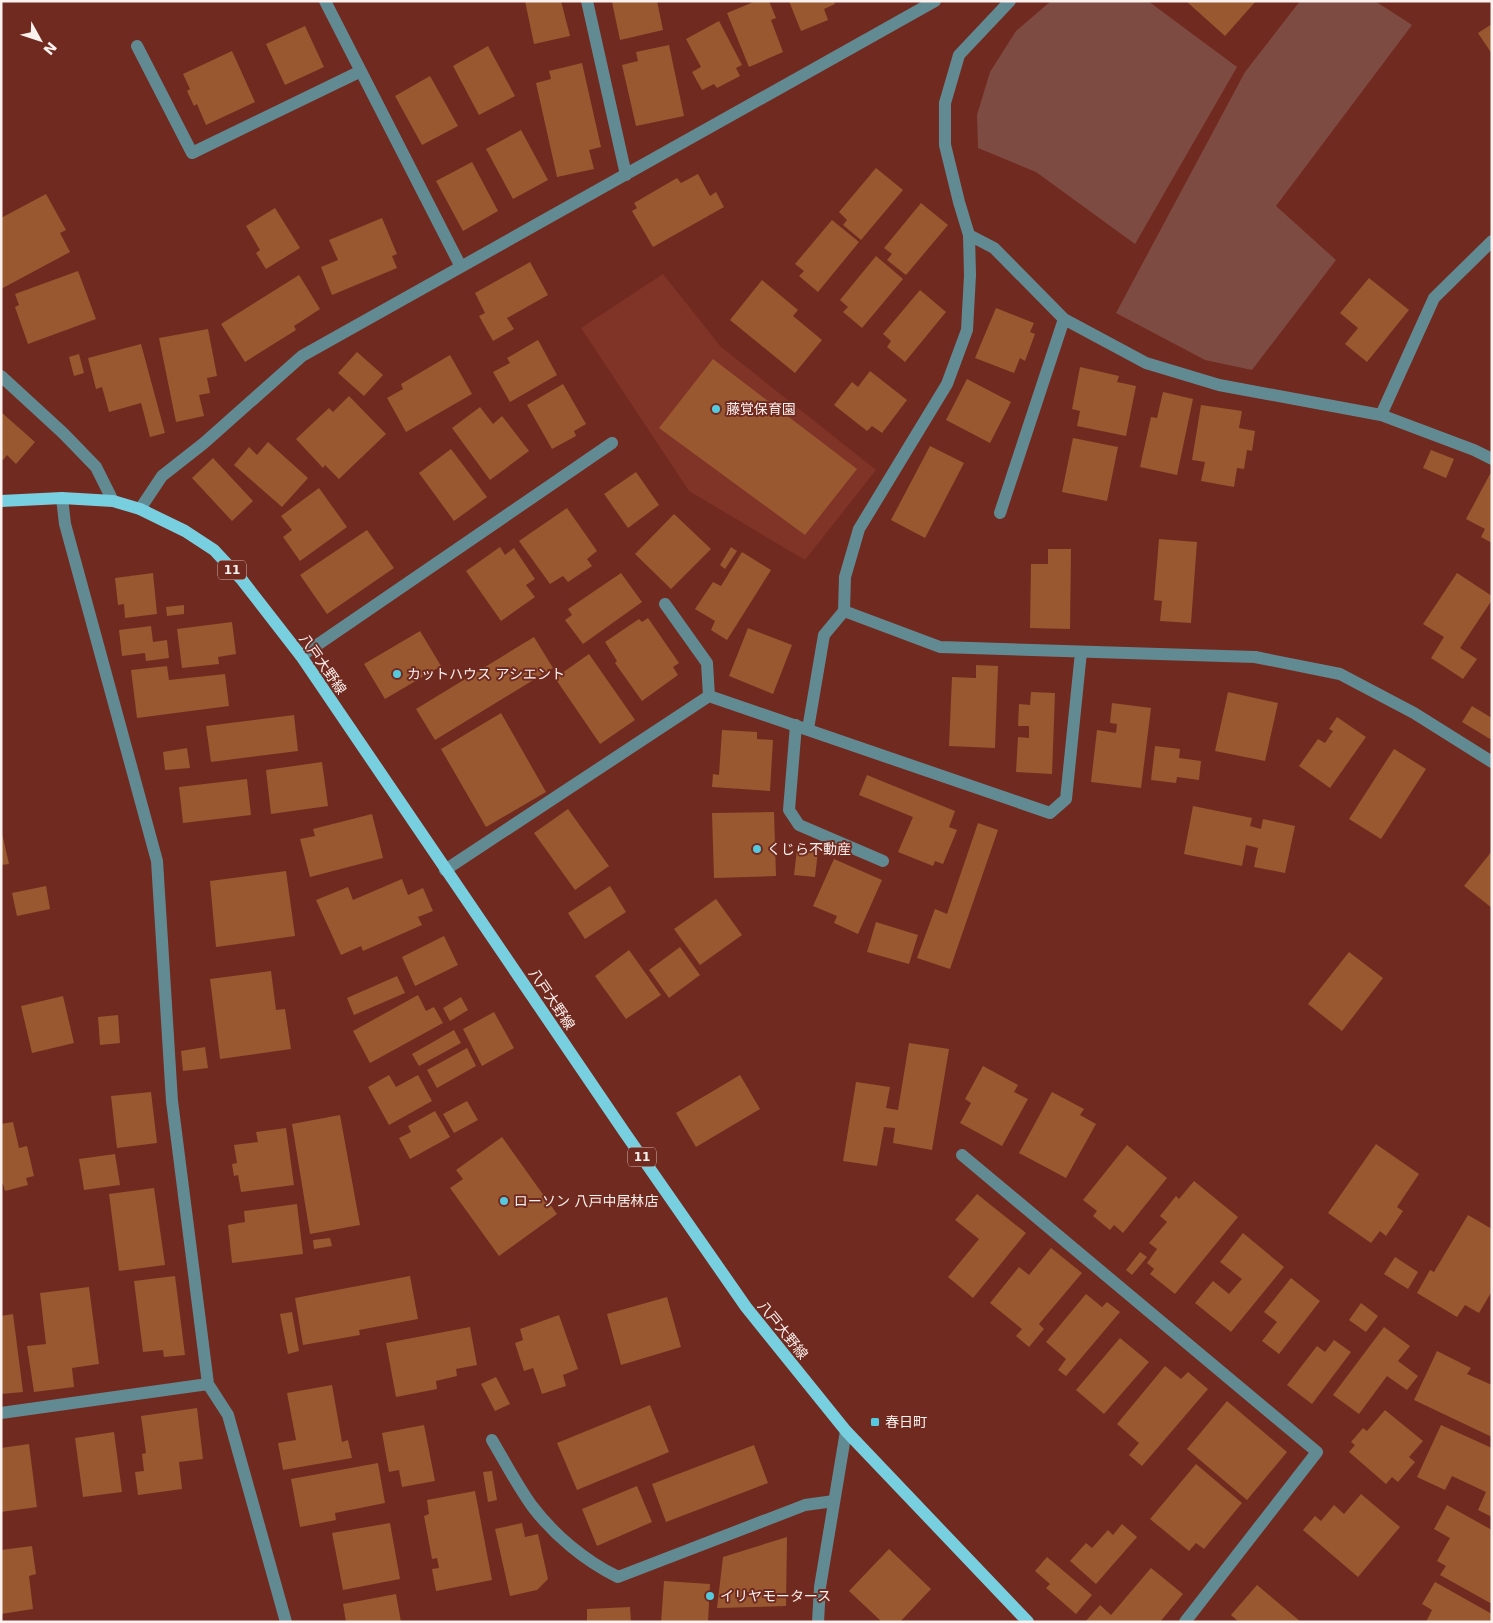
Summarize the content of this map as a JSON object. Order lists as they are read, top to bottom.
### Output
{
  "streets": {
    "main road": ["11", "八戸大野線"]
  },
  "places": {
    "other": [
      "藤覚保育園",
      "カットハウス アシエント",
      "くじら不動産",
      "ローソン 八戸中居林店",
      "イリヤモータース"
    ],
    "transit": ["春日町"]
  },
  "north": "bottom right"
}
